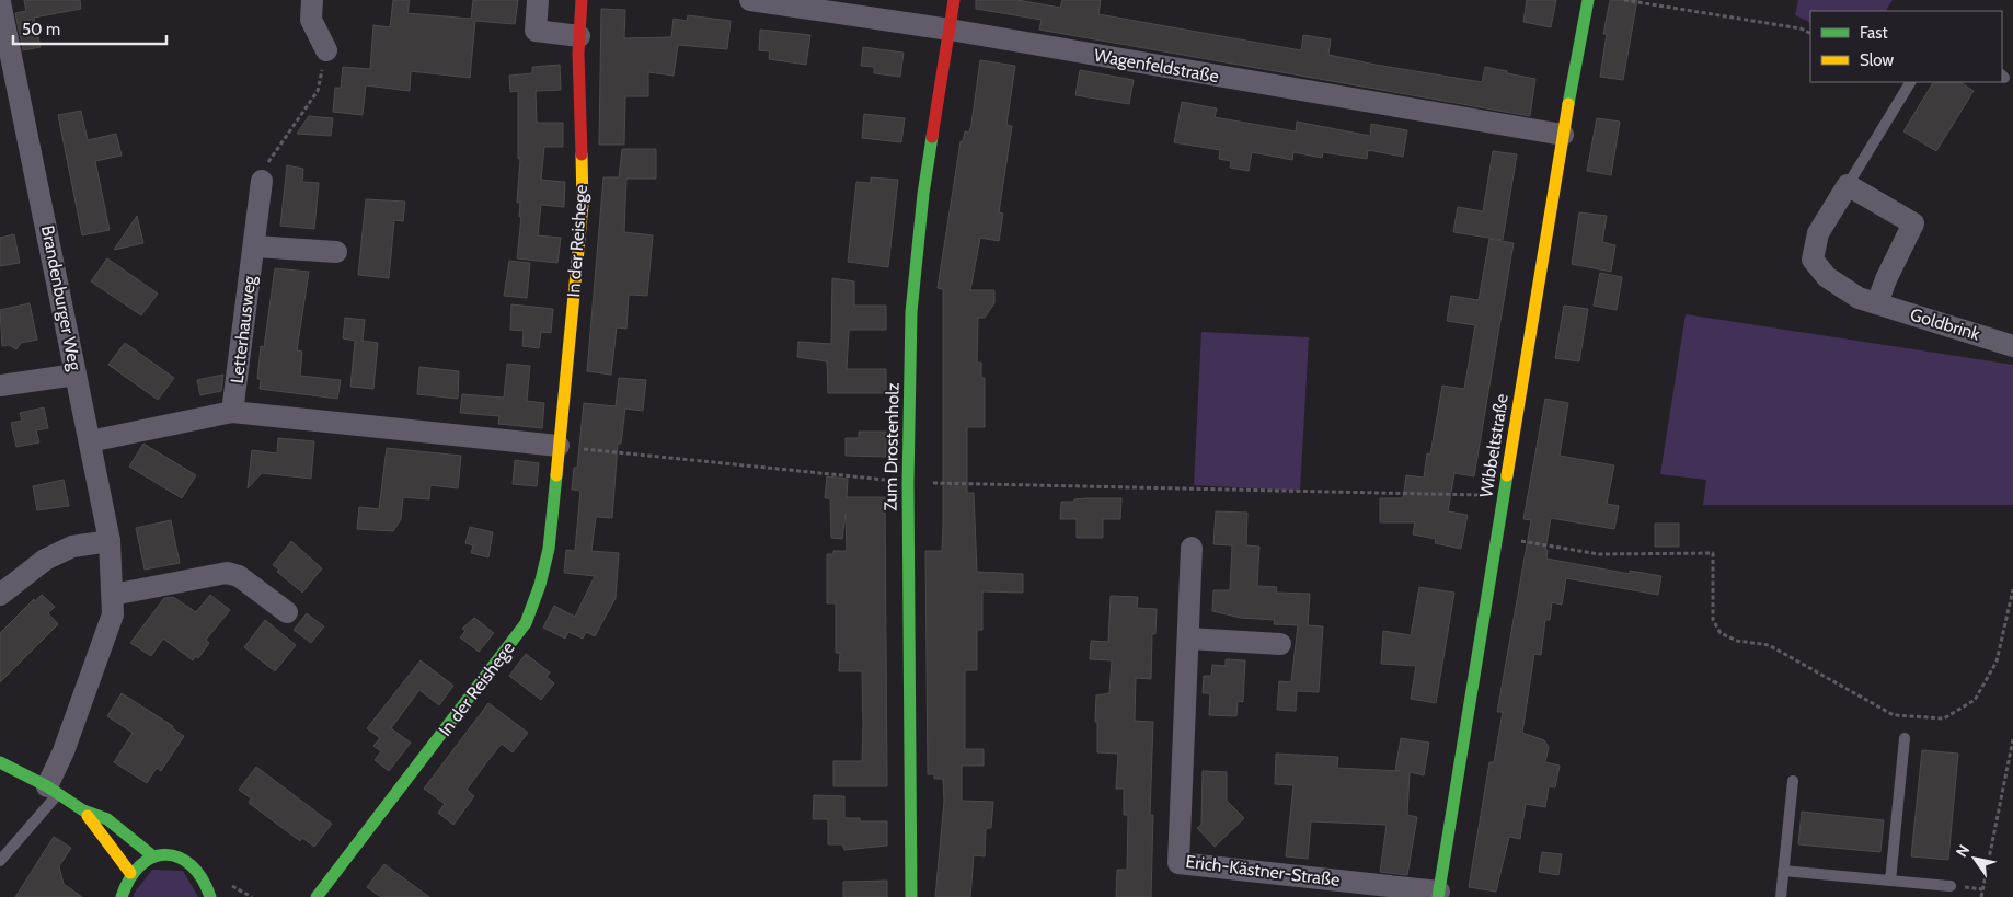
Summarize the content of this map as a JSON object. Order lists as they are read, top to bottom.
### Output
{
  "streets": {
    "street": [
      "Wagenfeldstraße",
      "In der Reishege",
      "Brandenburger Weg",
      "Goldbrink",
      "Letterhausweg",
      "Wibbeltstraße",
      "Zum Drostenholz",
      "Erich-Kästner-Straße"
    ]
  },
  "crossings": [
    ["Wagenfeldstraße", "Wibbeltstraße"],
    ["Wagenfeldstraße", "Zum Drostenholz"],
    ["Wibbeltstraße", "Erich-Kästner-Straße"]
  ],
  "legend": ["Fast", "Slow"],
  "scale_bar": "50 m",
  "north": "top left"
}
